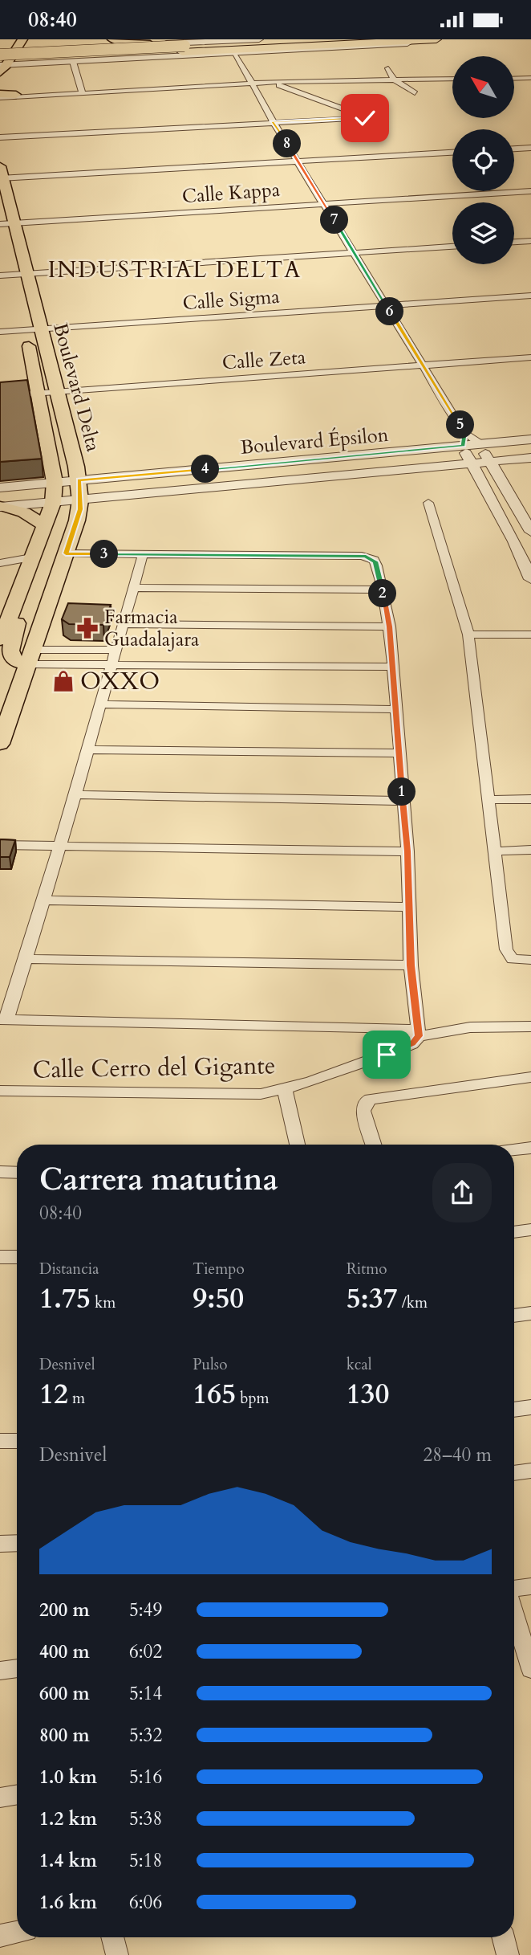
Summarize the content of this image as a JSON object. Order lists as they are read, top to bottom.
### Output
{
  "streets": {
    "main road": ["Boulevard Delta"],
    "street": [
      "Calle Kappa",
      "Calle Sigma",
      "Calle Zeta",
      "Boulevard Épsilon",
      "Calle Cerro del Gigante"
    ]
  },
  "crossings": [
    ["Calle Kappa", "Boulevard Delta"],
    ["Calle Sigma", "Boulevard Delta"],
    ["Calle Zeta", "Boulevard Delta"],
    ["Boulevard Delta", "Boulevard Épsilon"]
  ],
  "districts": ["INDUSTRIAL DELTA"],
  "places": {
    "pharmacy": ["Farmacia Guadalajara"],
    "shop": ["OXXO"]
  },
  "north": "top left",
  "page": {
    "status": "08:40",
    "pins": [
      "8",
      "7",
      "6",
      "5",
      "4",
      "3",
      "2",
      "1"
    ],
    "heading": ["Carrera matutina", "08:40"],
    "stats": [
      ["Distancia", "1.75 km"],
      ["Tiempo", "9:50"],
      ["Ritmo", "5:37 /km"],
      ["Desnivel", "12 m"],
      ["Pulso", "165 bpm"],
      ["kcal", "130"]
    ],
    "chart": ["Desnivel", "28–40 m"],
    "list": [
      {
        "name": "200 m",
        "note": "5:49"
      },
      {
        "name": "400 m",
        "note": "6:02"
      },
      {
        "name": "600 m",
        "note": "5:14"
      },
      {
        "name": "800 m",
        "note": "5:32"
      },
      {
        "name": "1.0 km",
        "note": "5:16"
      },
      {
        "name": "1.2 km",
        "note": "5:38"
      },
      {
        "name": "1.4 km",
        "note": "5:18"
      },
      {
        "name": "1.6 km",
        "note": "6:06"
      }
    ]
  }
}
